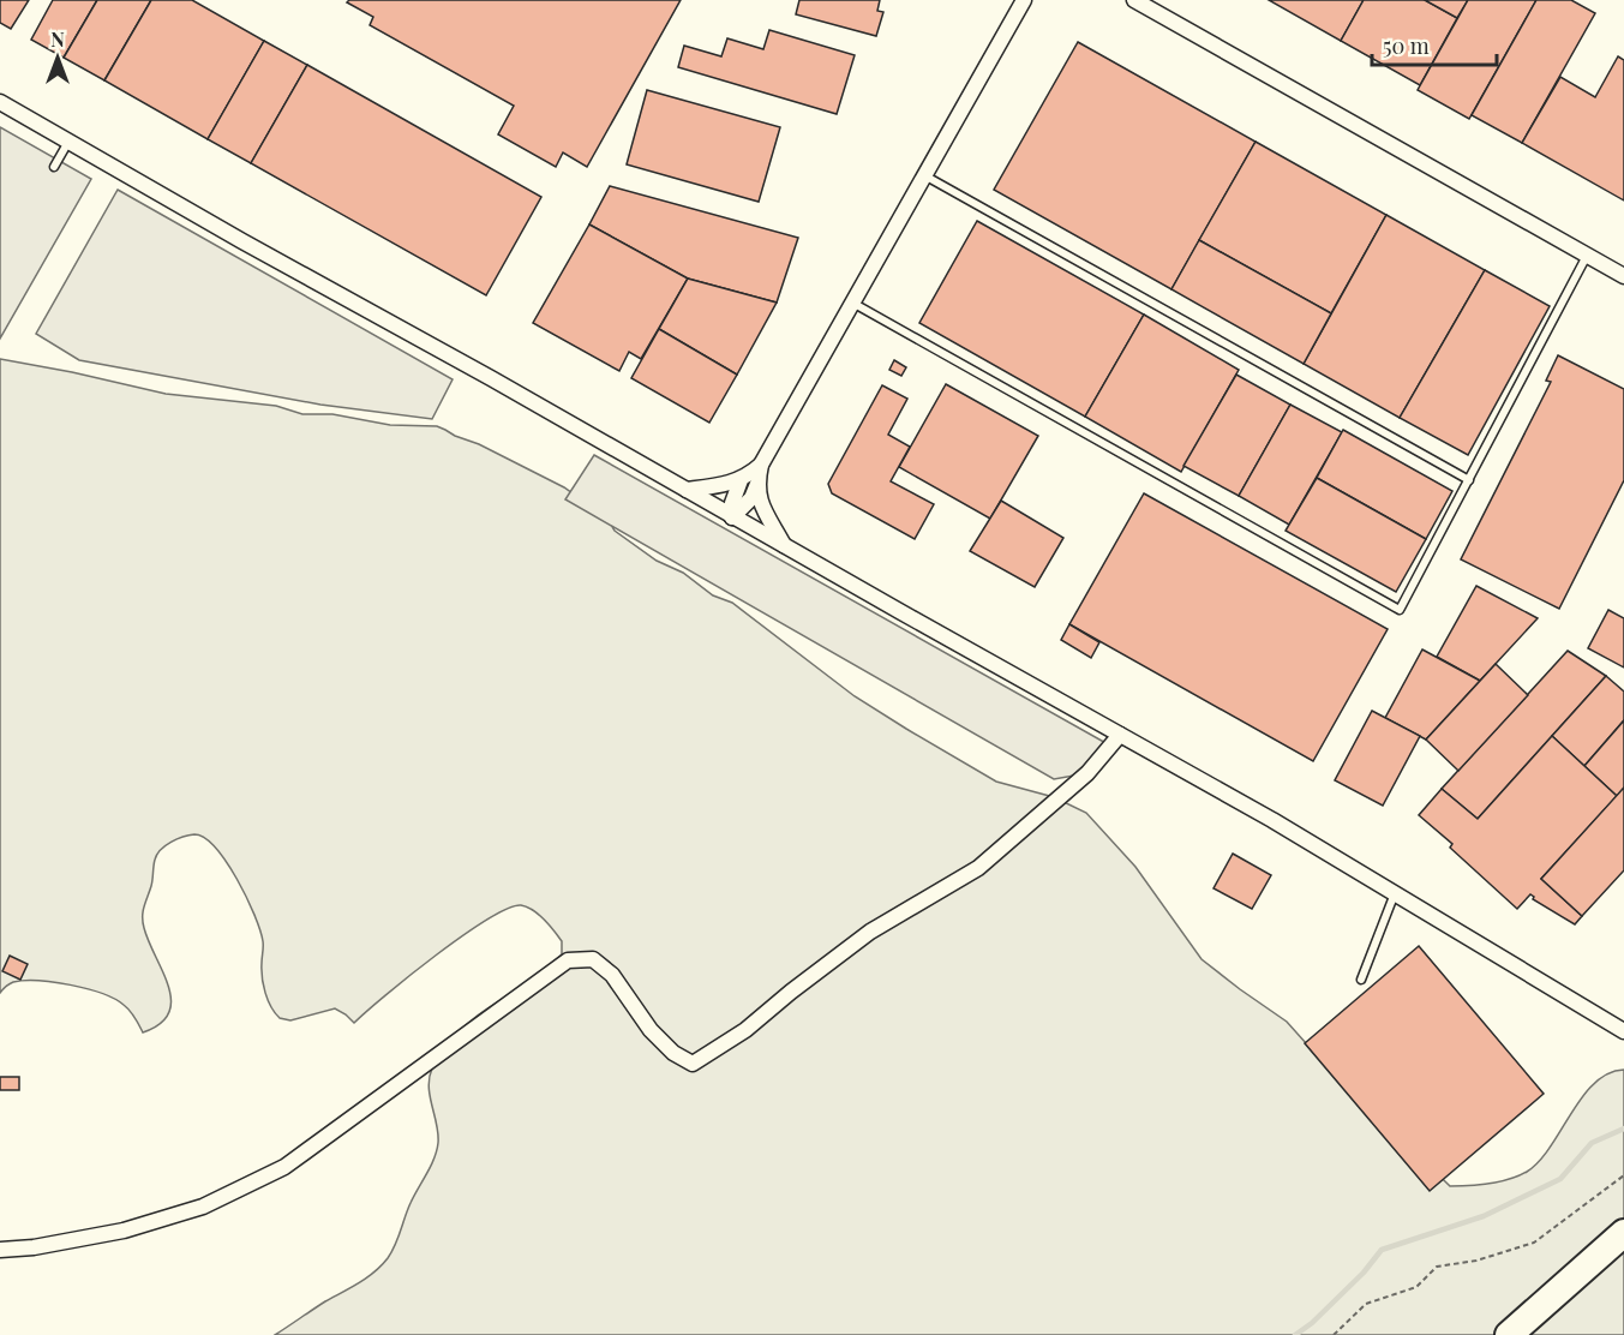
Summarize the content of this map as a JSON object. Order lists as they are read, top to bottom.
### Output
{
  "scale_bar": "50 m",
  "north": "top"
}
